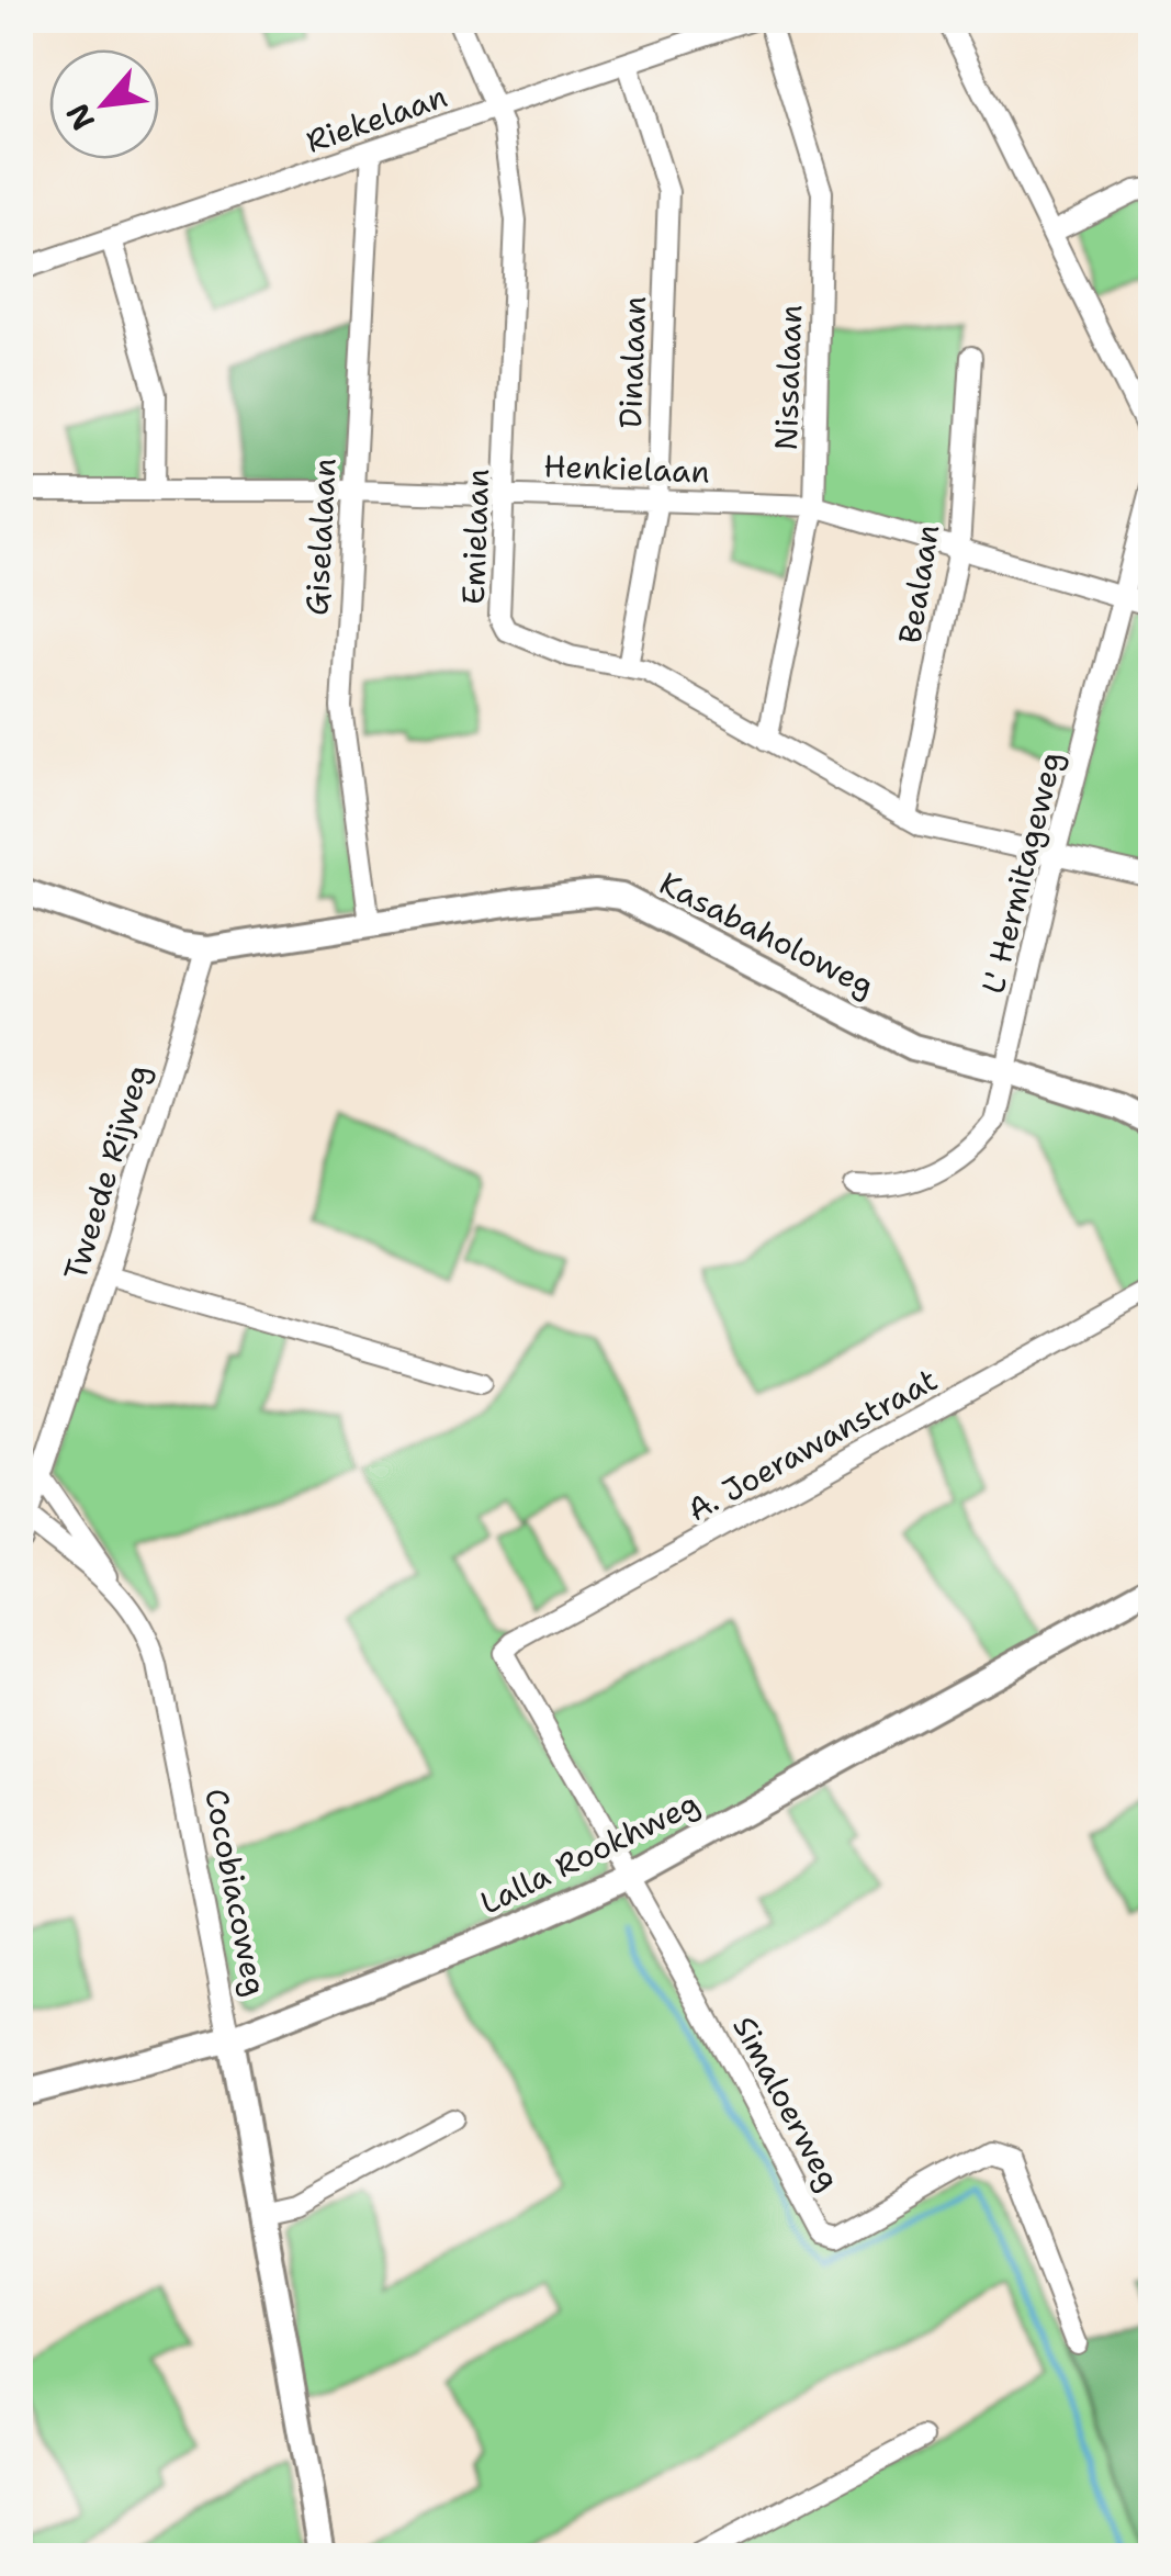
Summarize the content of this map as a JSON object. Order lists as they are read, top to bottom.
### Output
{
  "streets": {
    "street": [
      "Riekelaan",
      "Dinalaan",
      "Nissalaan",
      "Henkielaan",
      "Giselalaan",
      "Emielaan",
      "Bealaan",
      "L' Hermitageweg",
      "Kasabaholoweg",
      "Tweede Rijweg",
      "A. Joerawanstraat",
      "Lalla Rookhweg",
      "Cocobiacoweg",
      "Simaloerweg"
    ]
  },
  "crossings": [
    ["Riekelaan", "Dinalaan"],
    ["Riekelaan", "Giselalaan"],
    ["Riekelaan", "Emielaan"],
    ["Dinalaan", "Henkielaan"],
    ["Dinalaan", "Emielaan"],
    ["Nissalaan", "Henkielaan"],
    ["Nissalaan", "Emielaan"],
    ["Henkielaan", "Giselalaan"],
    ["Henkielaan", "Emielaan"],
    ["Henkielaan", "Bealaan"],
    ["Henkielaan", "L' Hermitageweg"],
    ["Giselalaan", "Kasabaholoweg"],
    ["Emielaan", "Bealaan"],
    ["Emielaan", "L' Hermitageweg"],
    ["L' Hermitageweg", "Kasabaholoweg"],
    ["Kasabaholoweg", "Tweede Rijweg"],
    ["Tweede Rijweg", "Cocobiacoweg"],
    ["A. Joerawanstraat", "Lalla Rookhweg"],
    ["A. Joerawanstraat", "Simaloerweg"],
    ["Lalla Rookhweg", "Cocobiacoweg"],
    ["Lalla Rookhweg", "Simaloerweg"]
  ],
  "north": "bottom left"
}
